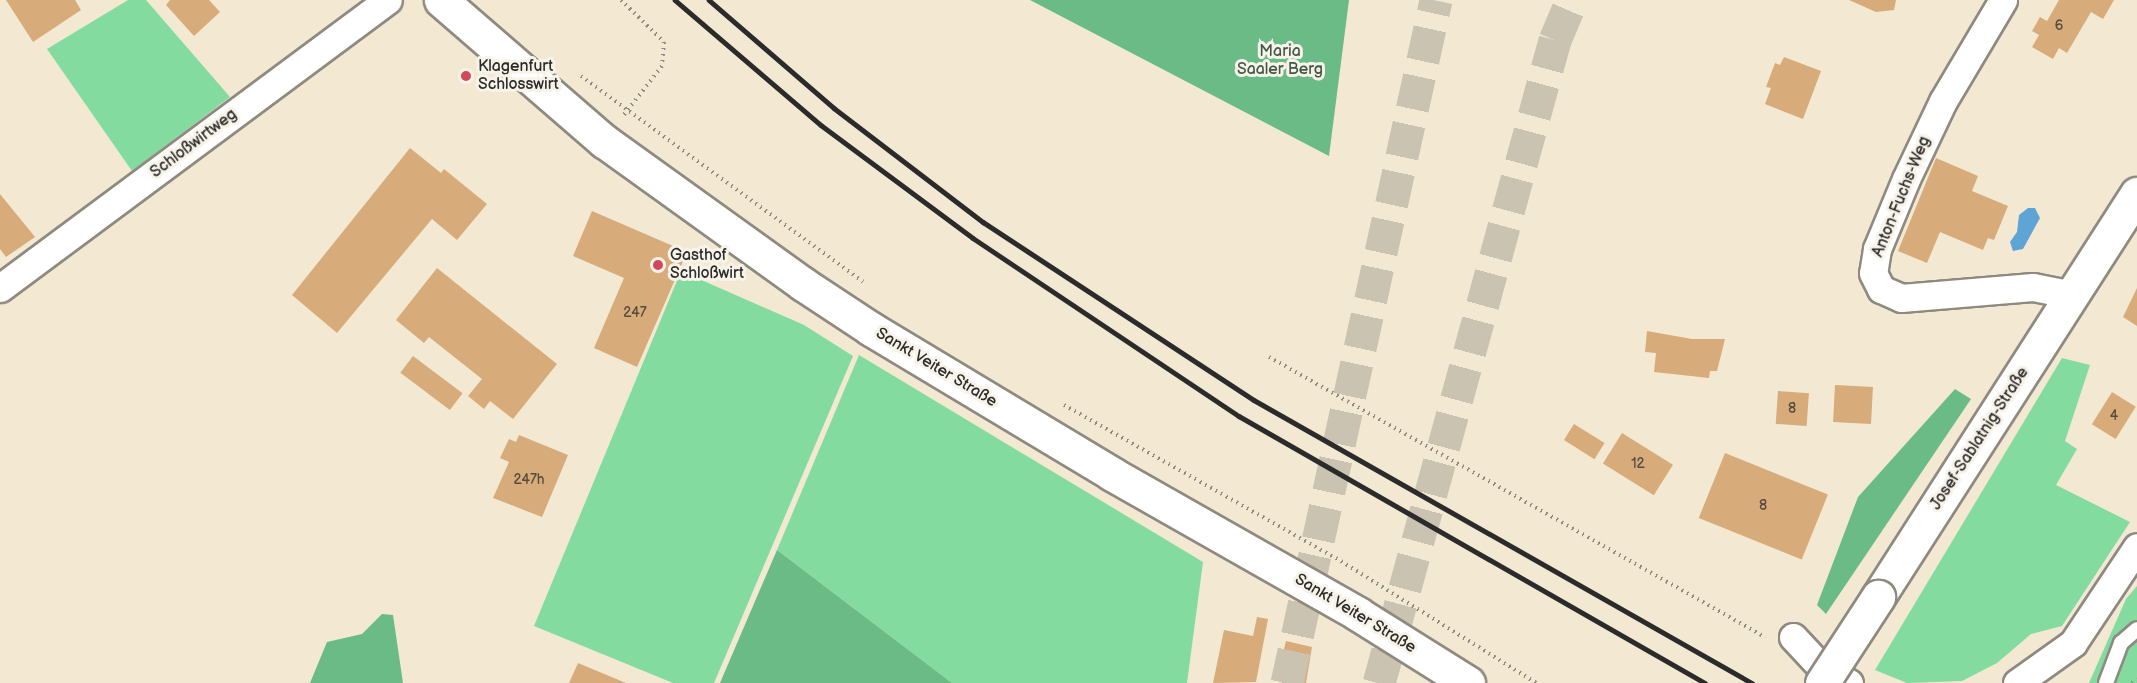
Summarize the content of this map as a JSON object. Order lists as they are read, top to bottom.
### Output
{
  "streets": {
    "main road": ["Sankt Veiter Straße", "Josef-Sablatnig-Straße"],
    "street": ["Schloßwirtweg", "Anton-Fuchs-Weg"]
  },
  "crossings": [
    ["Anton-Fuchs-Weg", "Josef-Sablatnig-Straße"]
  ],
  "parks": ["Maria Saaler Berg"],
  "places": ["Klagenfurt Schlosswirt", "Gasthof Schloßwirt"],
  "house_numbers": [
    "6",
    "247",
    "8",
    "4",
    "12",
    "247h",
    "8"
  ]
}
